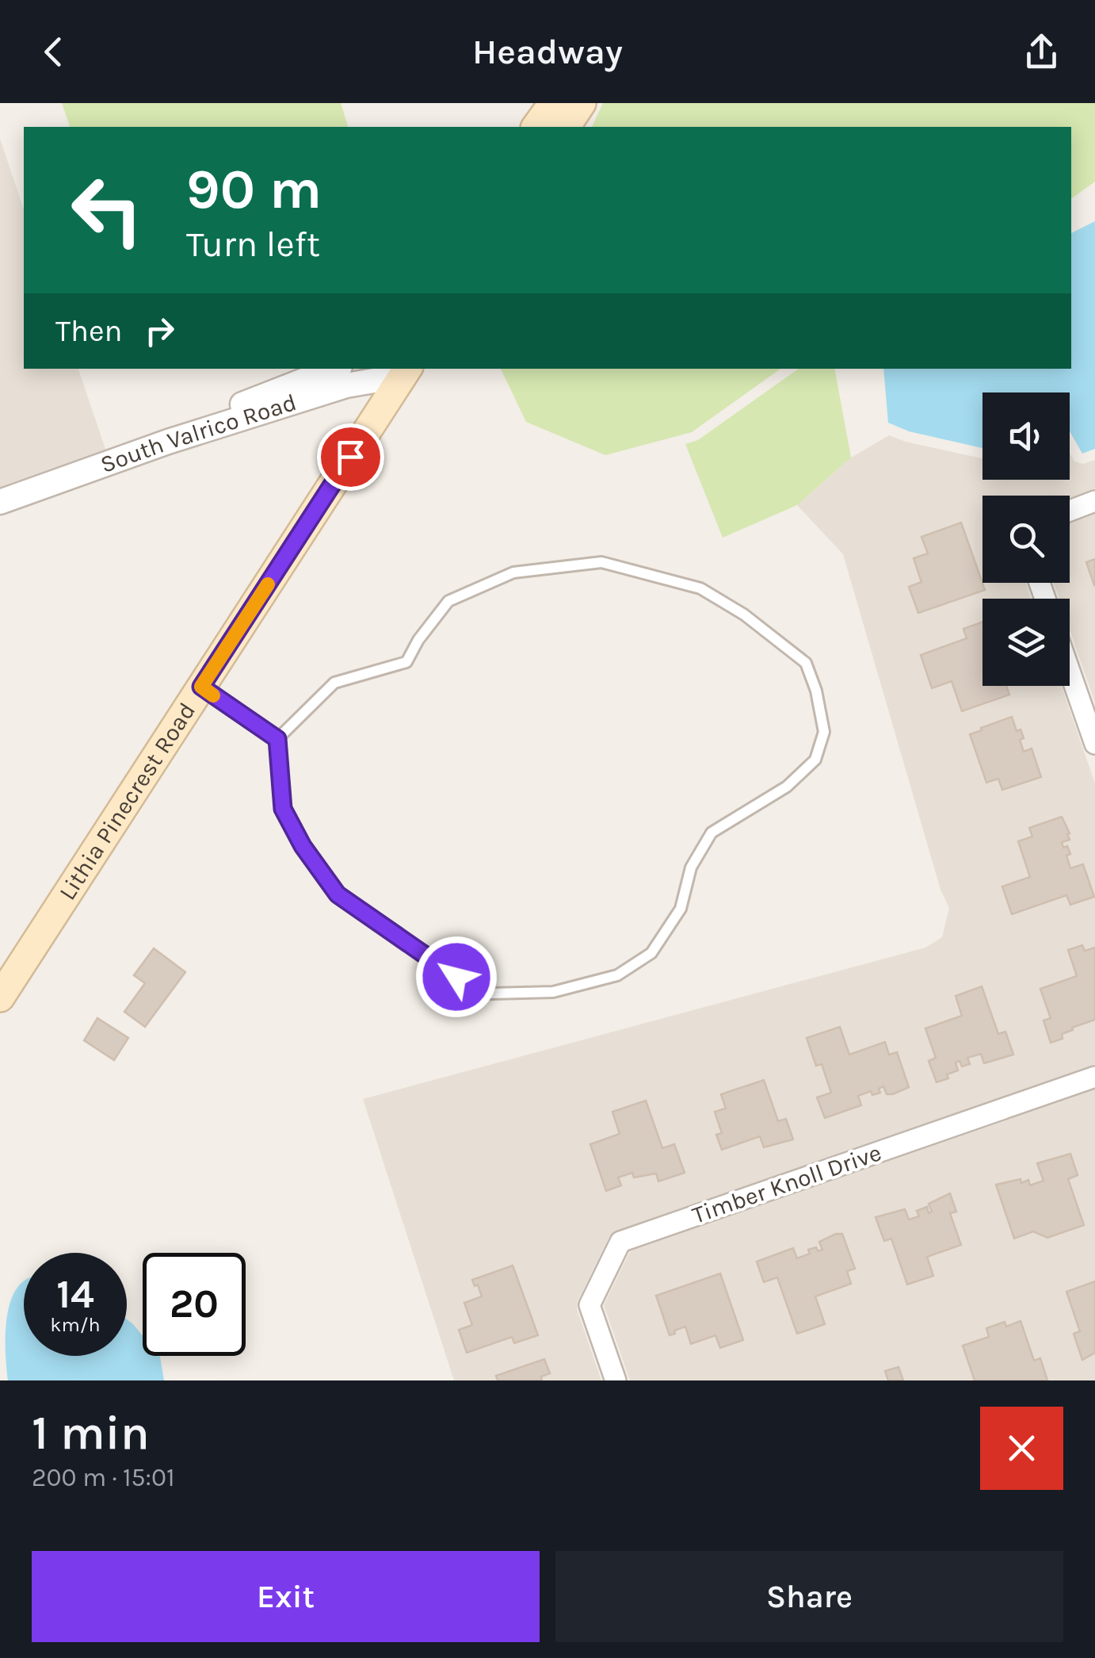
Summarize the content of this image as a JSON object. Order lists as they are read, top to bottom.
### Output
{
  "streets": {
    "main road": ["Lithia Pinecrest Road"],
    "street": ["South Valrico Road", "Timber Knoll Drive"]
  },
  "crossings": [
    ["South Valrico Road", "Lithia Pinecrest Road"]
  ],
  "page": {
    "header": "Headway",
    "turn": ["90 m", "Turn left"],
    "then": "Then",
    "speed": "14 km/h",
    "limit": "20",
    "heading": ["1 min", "200 m · 15:01"],
    "buttons": ["Exit", "Share"]
  }
}
